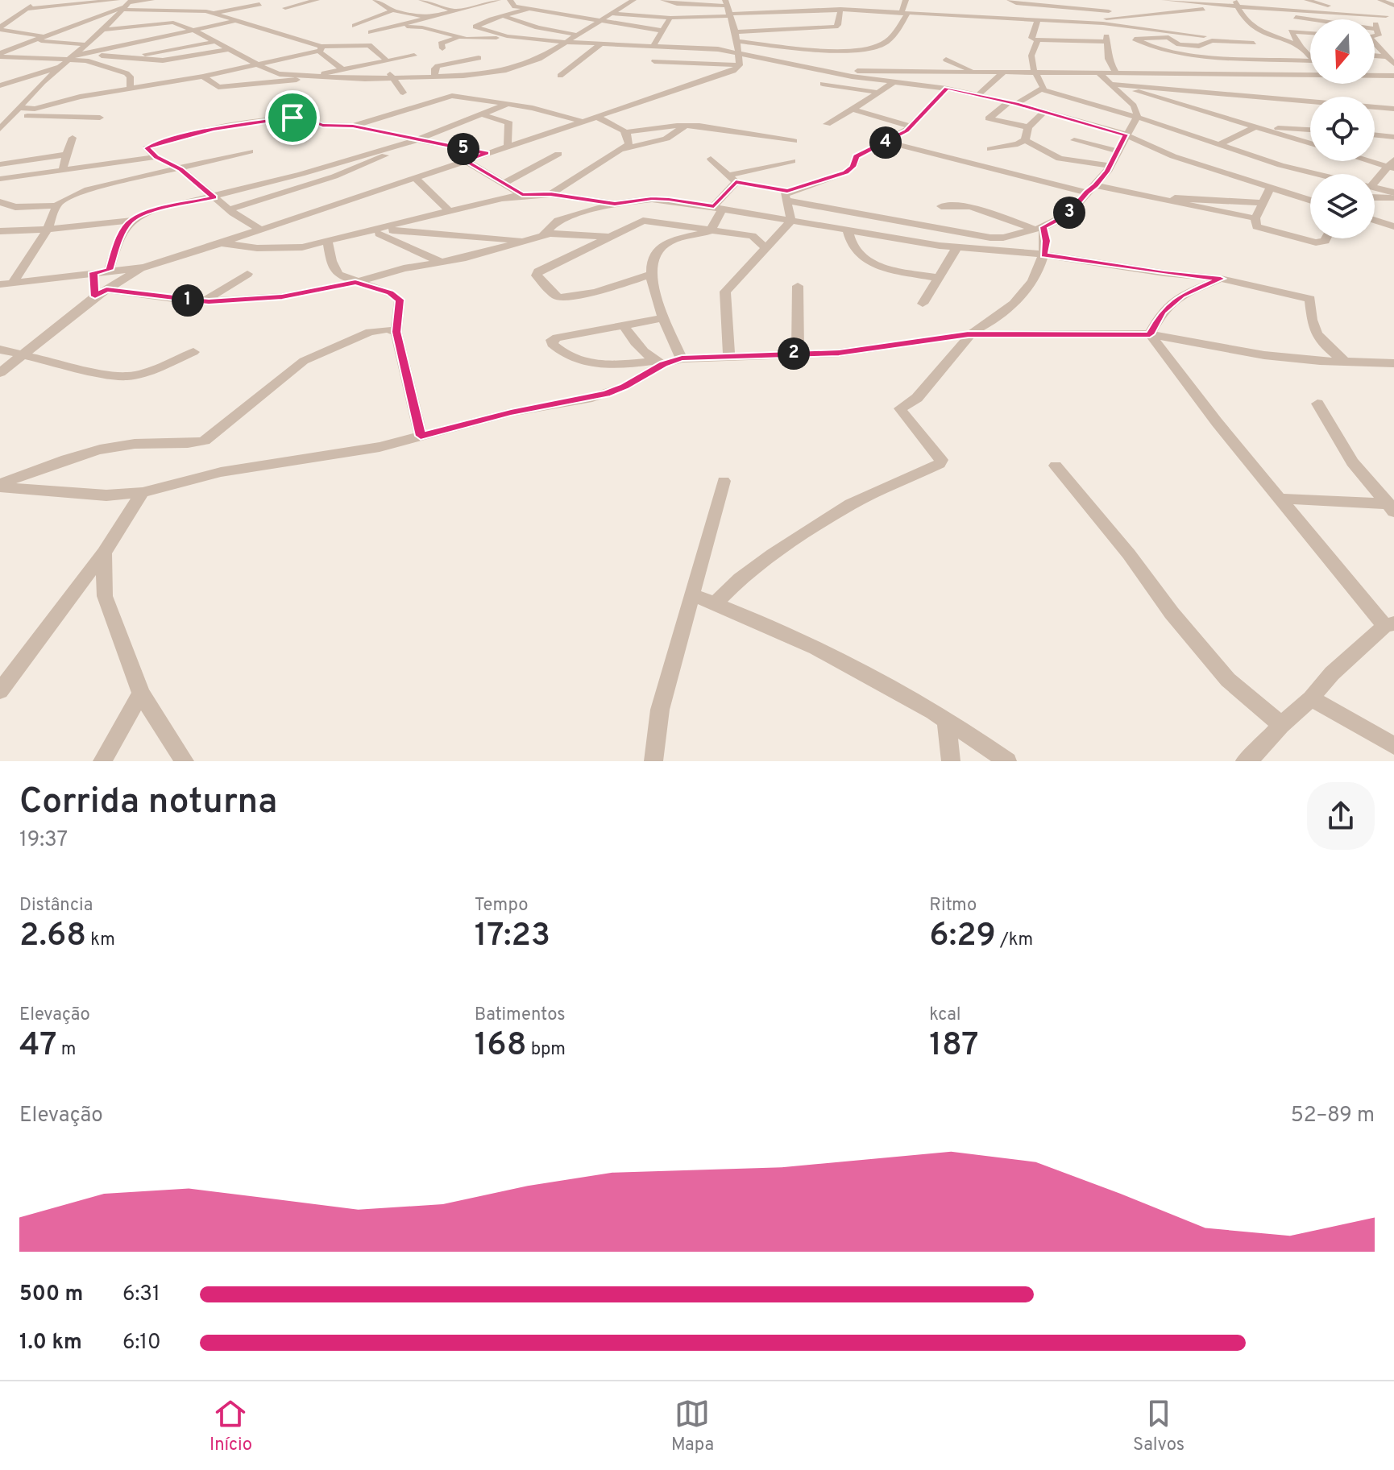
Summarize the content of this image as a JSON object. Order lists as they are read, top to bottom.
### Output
{
  "north": "bottom",
  "page": {
    "pins": [
      "4",
      "5",
      "3",
      "1",
      "2"
    ],
    "heading": ["Corrida noturna", "19:37"],
    "stats": [
      ["Distância", "2.68 km"],
      ["Tempo", "17:23"],
      ["Ritmo", "6:29 /km"],
      ["Elevação", "47 m"],
      ["Batimentos", "168 bpm"],
      ["kcal", "187"]
    ],
    "chart": ["Elevação", "52–89 m"],
    "list": [
      {
        "name": "500 m",
        "note": "6:31"
      },
      {
        "name": "1.0 km",
        "note": "6:10"
      }
    ],
    "tabs": ["Início", "Mapa", "Salvos"]
  }
}
